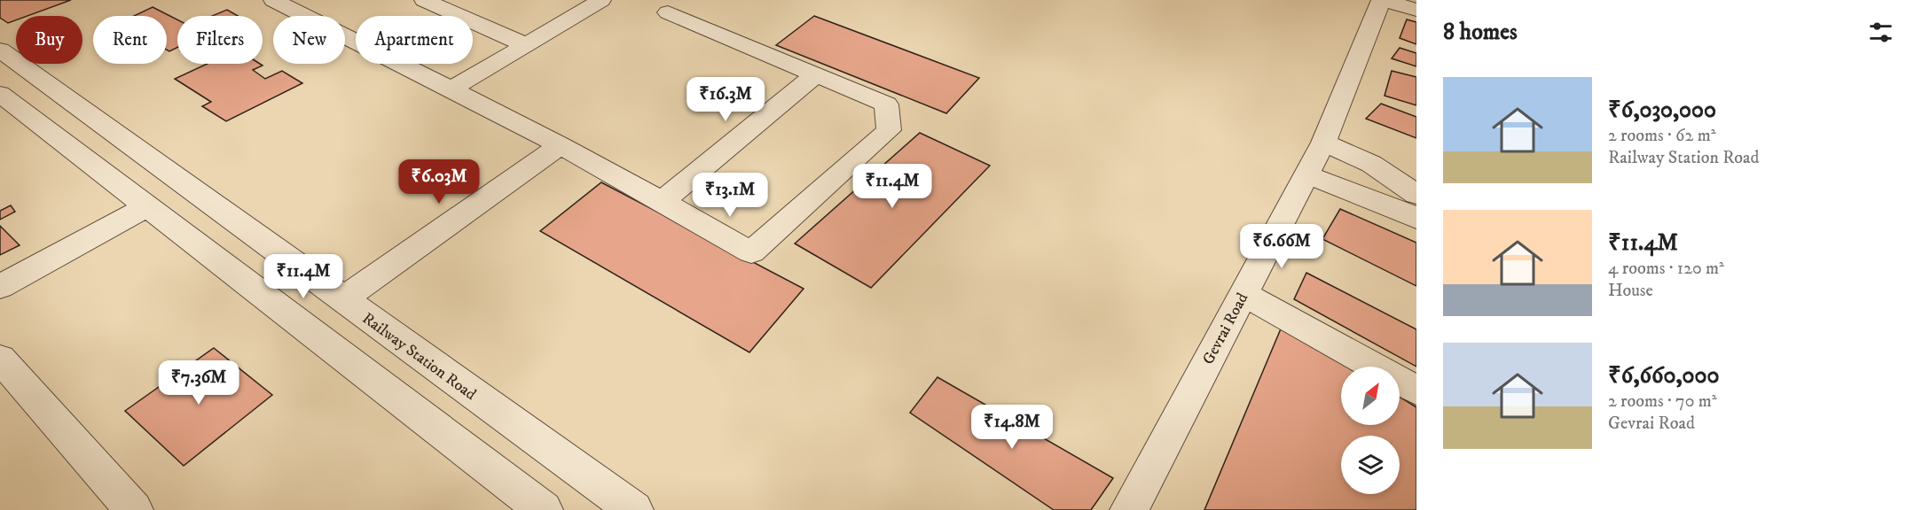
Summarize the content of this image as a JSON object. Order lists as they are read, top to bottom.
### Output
{
  "streets": {
    "street": ["Gevrai Road", "Railway Station Road"]
  },
  "north": "top right",
  "page": {
    "heading": "8 homes",
    "chip": [
      "Buy",
      "Rent",
      "Filters",
      "New",
      "Apartment"
    ],
    "list": [
      {
        "name": "₹6,030,000",
        "note": "2 rooms · 62 m² · Railway Station Road"
      },
      {
        "name": "₹11.4M",
        "note": "4 rooms · 120 m² · House"
      },
      {
        "name": "₹6,660,000",
        "note": "2 rooms · 70 m² · Gevrai Road"
      }
    ],
    "price": [
      "₹16.3M",
      "₹6.03M",
      "₹11.4M",
      "₹13.1M",
      "₹6.66M",
      "₹11.4M",
      "₹7.36M",
      "₹14.8M"
    ]
  }
}
